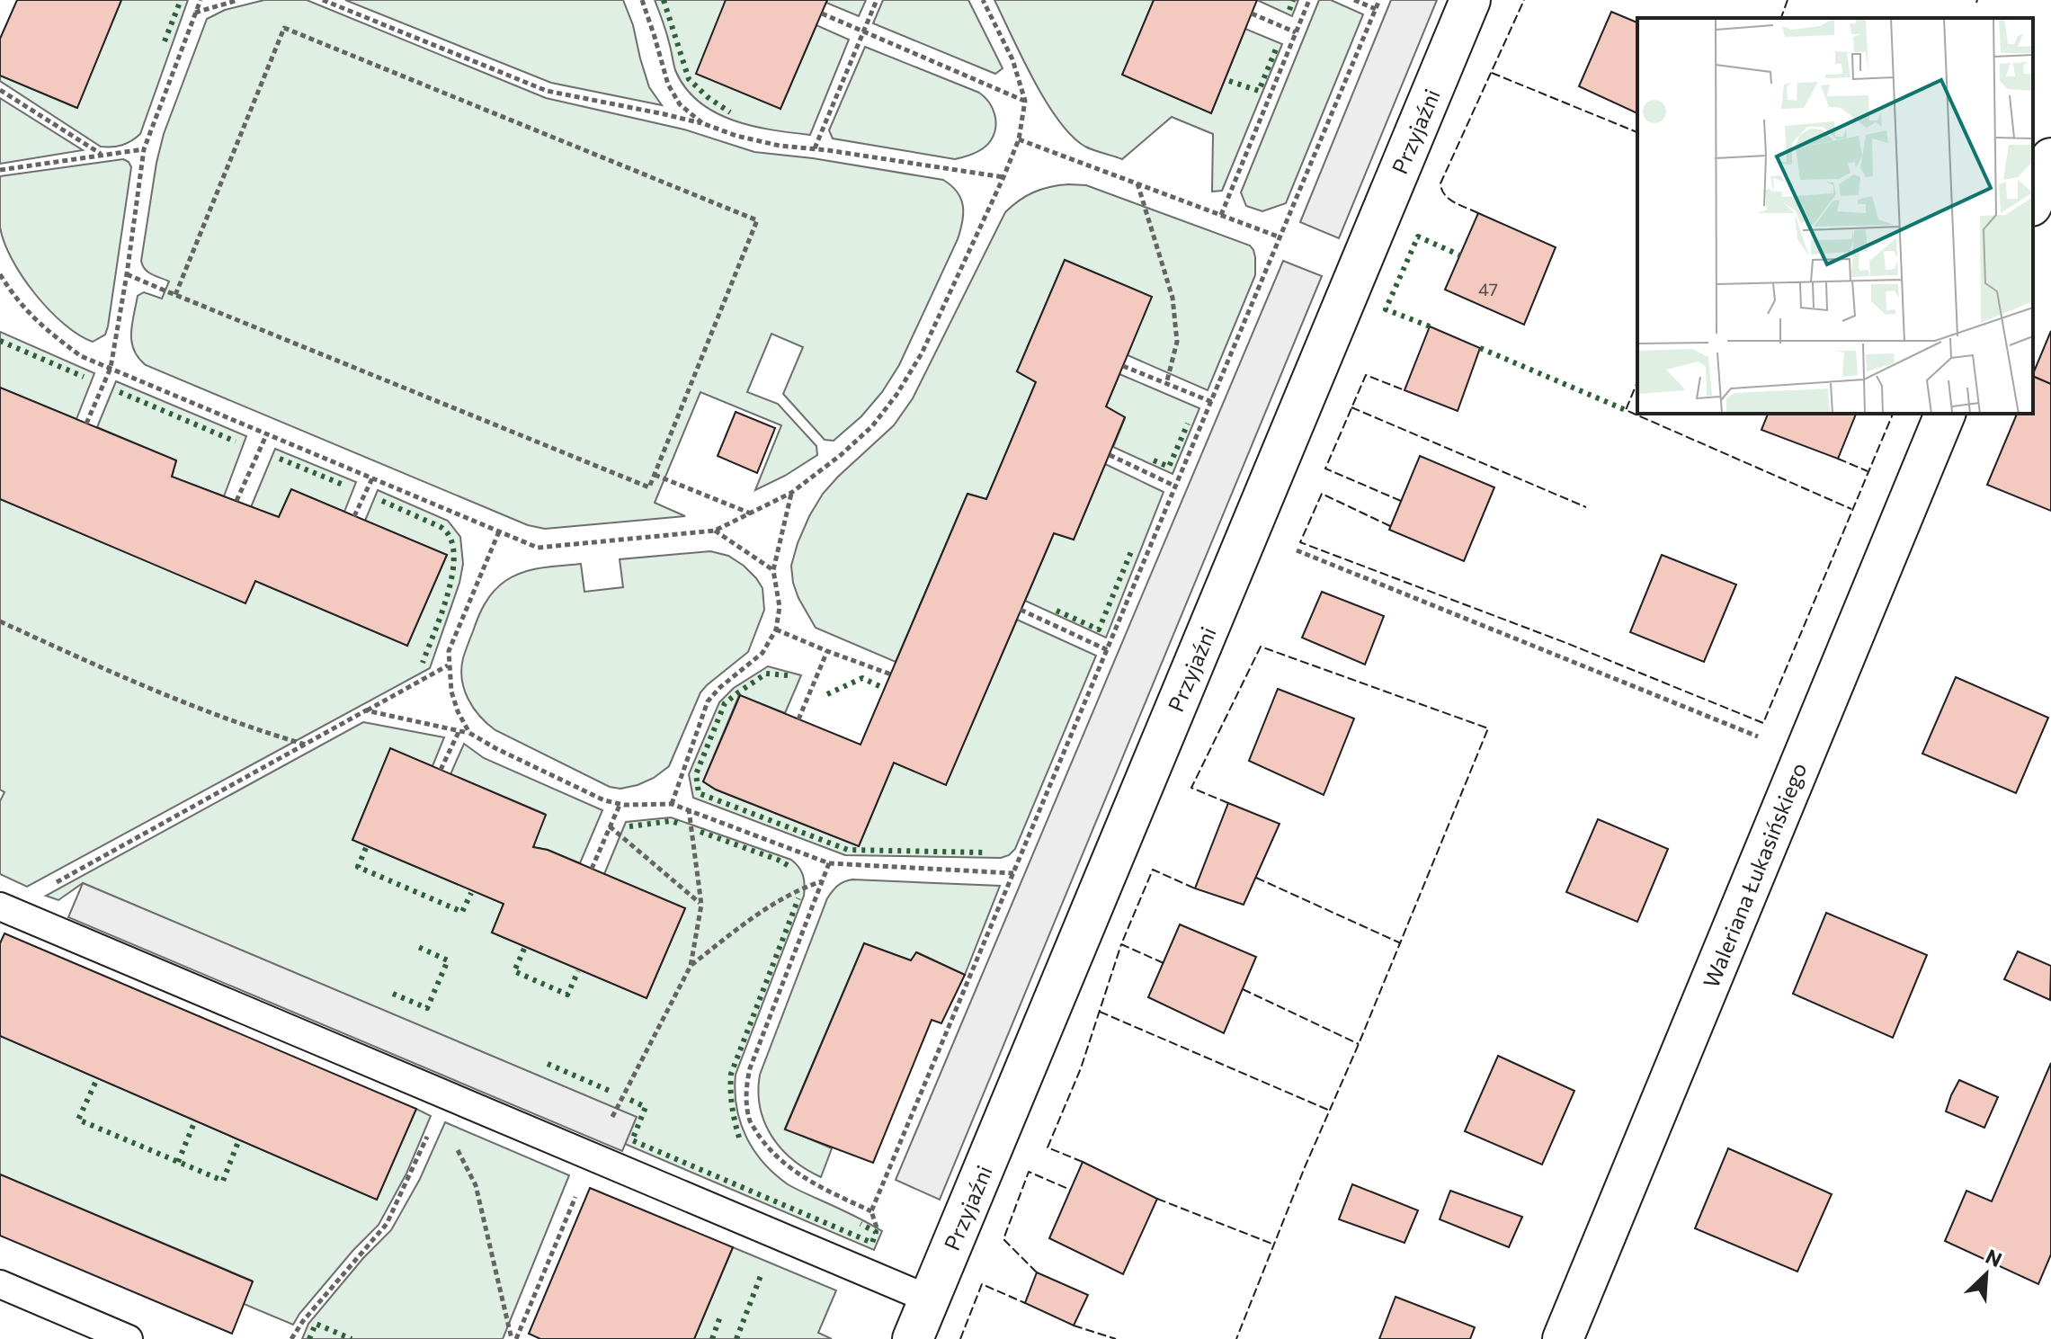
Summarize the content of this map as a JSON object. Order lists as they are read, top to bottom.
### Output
{
  "streets": {
    "street": ["Przyjaźni", "Waleriana Łukasińskiego"]
  },
  "house_numbers": ["47"],
  "north": "top right"
}
